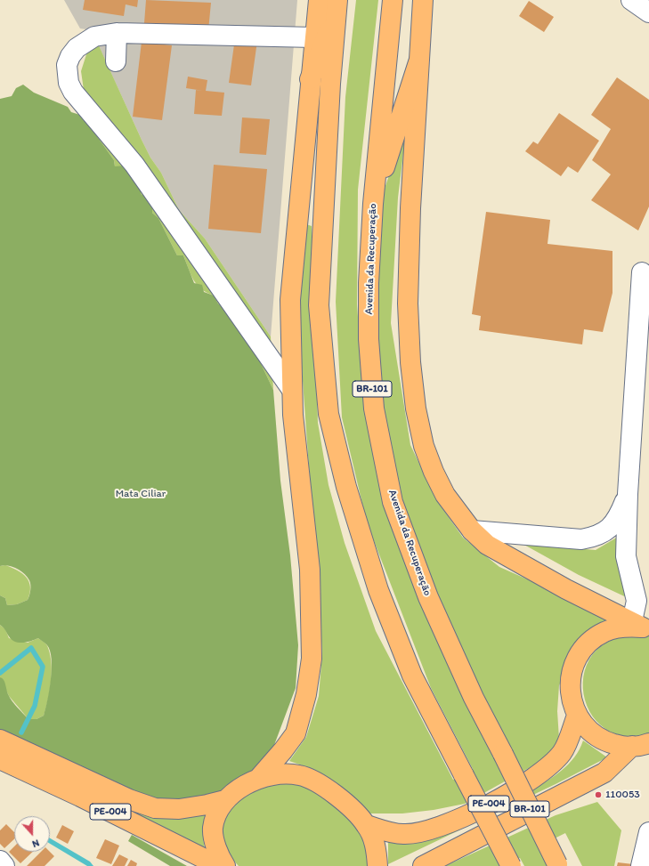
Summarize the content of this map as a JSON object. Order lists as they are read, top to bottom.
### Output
{
  "streets": {
    "main road": ["Avenida da Recuperação", "BR-101", "PE-004"]
  },
  "parks": ["Mata Ciliar"],
  "places": ["110053"],
  "north": "bottom"
}
